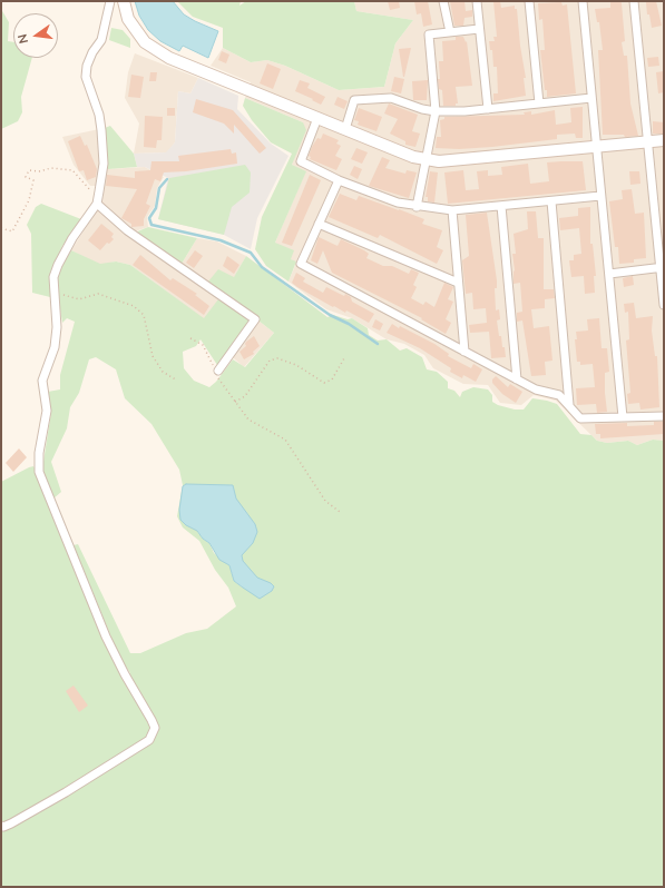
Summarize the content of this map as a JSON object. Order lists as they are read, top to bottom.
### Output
{
  "north": "left"
}
